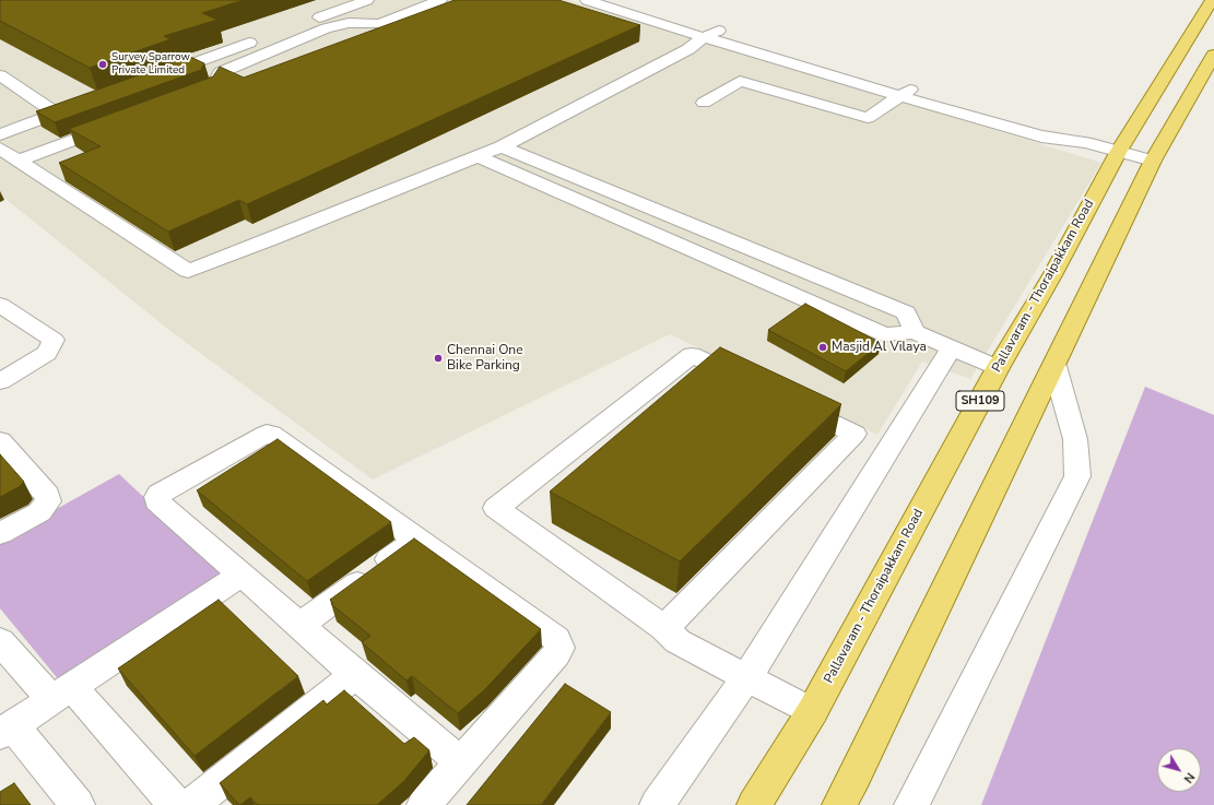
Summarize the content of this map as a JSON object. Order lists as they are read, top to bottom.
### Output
{
  "streets": {
    "main road": ["Pallavaram - Thoraipakkam Road", "SH109"]
  },
  "places": ["Survey Sparrow Private Limited", "Masjid Al Vilaya", "Chennai One Bike Parking"],
  "north": "bottom right"
}
